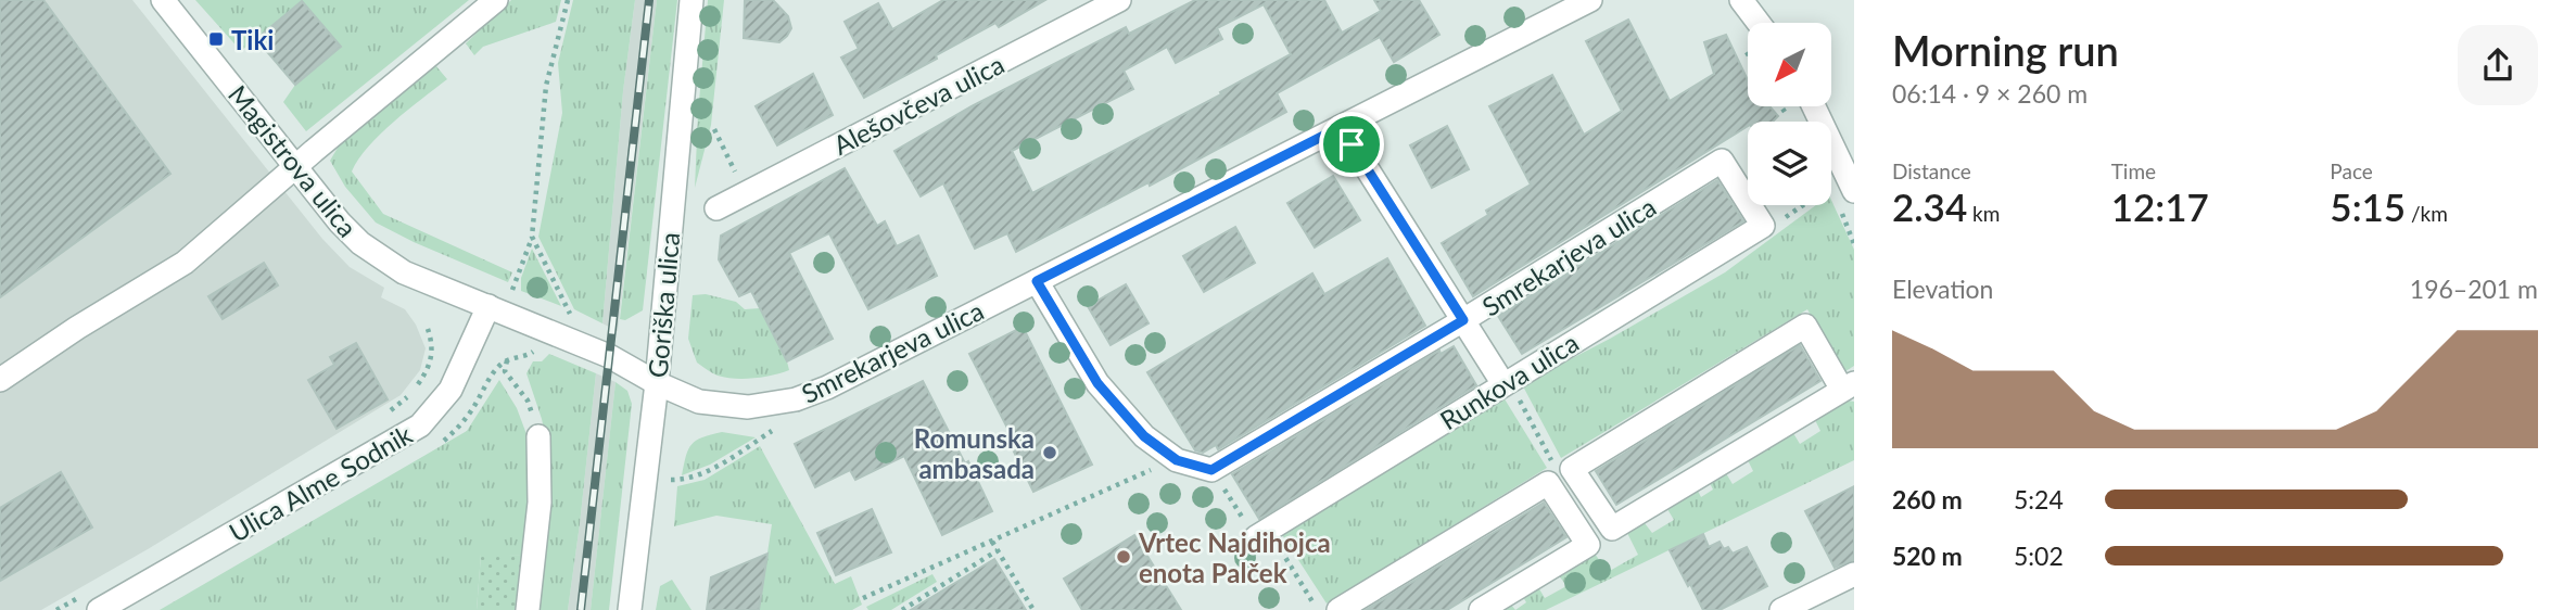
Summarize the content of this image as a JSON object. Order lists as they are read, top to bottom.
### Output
{
  "streets": {
    "street": [
      "Alešovčeva ulica",
      "Magistrova ulica",
      "Smrekarjeva ulica",
      "Goriška ulica",
      "Runkova ulica",
      "Ulica Alme Sodnik"
    ]
  },
  "crossings": [
    ["Magistrova ulica", "Smrekarjeva ulica"],
    ["Magistrova ulica", "Goriška ulica"],
    ["Magistrova ulica", "Ulica Alme Sodnik"],
    ["Smrekarjeva ulica", "Goriška ulica"],
    ["Smrekarjeva ulica", "Runkova ulica"]
  ],
  "places": {
    "transit": ["Tiki"],
    "other": ["Romunska ambasada", "Vrtec Najdihojca enota Palček"]
  },
  "north": "bottom left",
  "page": {
    "heading": ["Morning run", "06:14 · 9 × 260 m"],
    "stats": [
      ["Distance", "2.34 km"],
      ["Time", "12:17"],
      ["Pace", "5:15 /km"]
    ],
    "chart": ["Elevation", "196–201 m"],
    "list": [
      {
        "name": "260 m",
        "note": "5:24"
      },
      {
        "name": "520 m",
        "note": "5:02"
      }
    ]
  }
}
